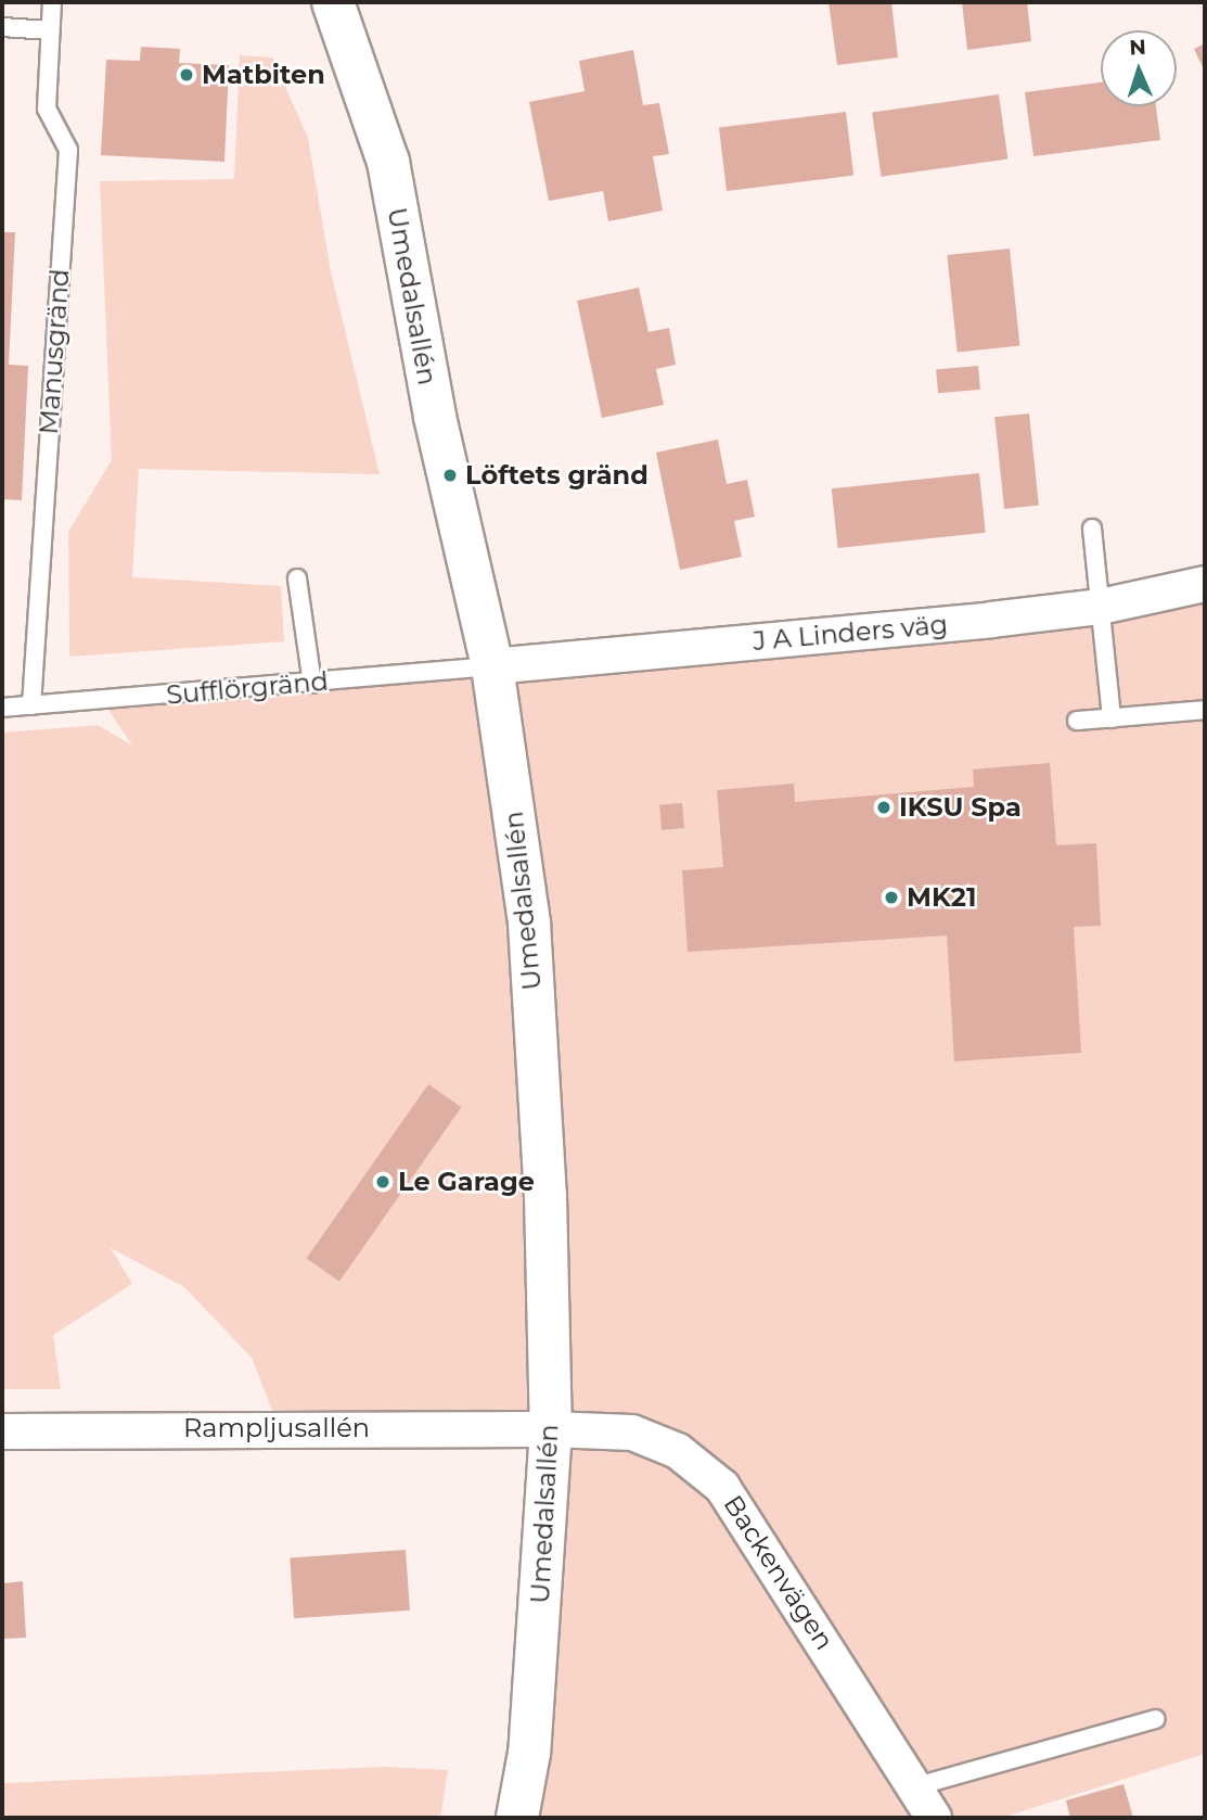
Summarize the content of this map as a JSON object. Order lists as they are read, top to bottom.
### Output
{
  "streets": {
    "street": [
      "Umedalsallén",
      "J A Linders väg",
      "Rampljusallén",
      "Backenvägen"
    ],
    "lane": ["Manusgränd", "Sufflörgränd"]
  },
  "crossings": [
    ["Umedalsallén", "J A Linders väg"],
    ["Umedalsallén", "Sufflörgränd"],
    ["Umedalsallén", "Rampljusallén"],
    ["Umedalsallén", "Backenvägen"],
    ["Manusgränd", "Sufflörgränd"],
    ["J A Linders väg", "Sufflörgränd"],
    ["Rampljusallén", "Backenvägen"]
  ],
  "places": [
    "Matbiten",
    "Löftets gränd",
    "IKSU Spa",
    "MK21",
    "Le Garage"
  ],
  "north": "top"
}
